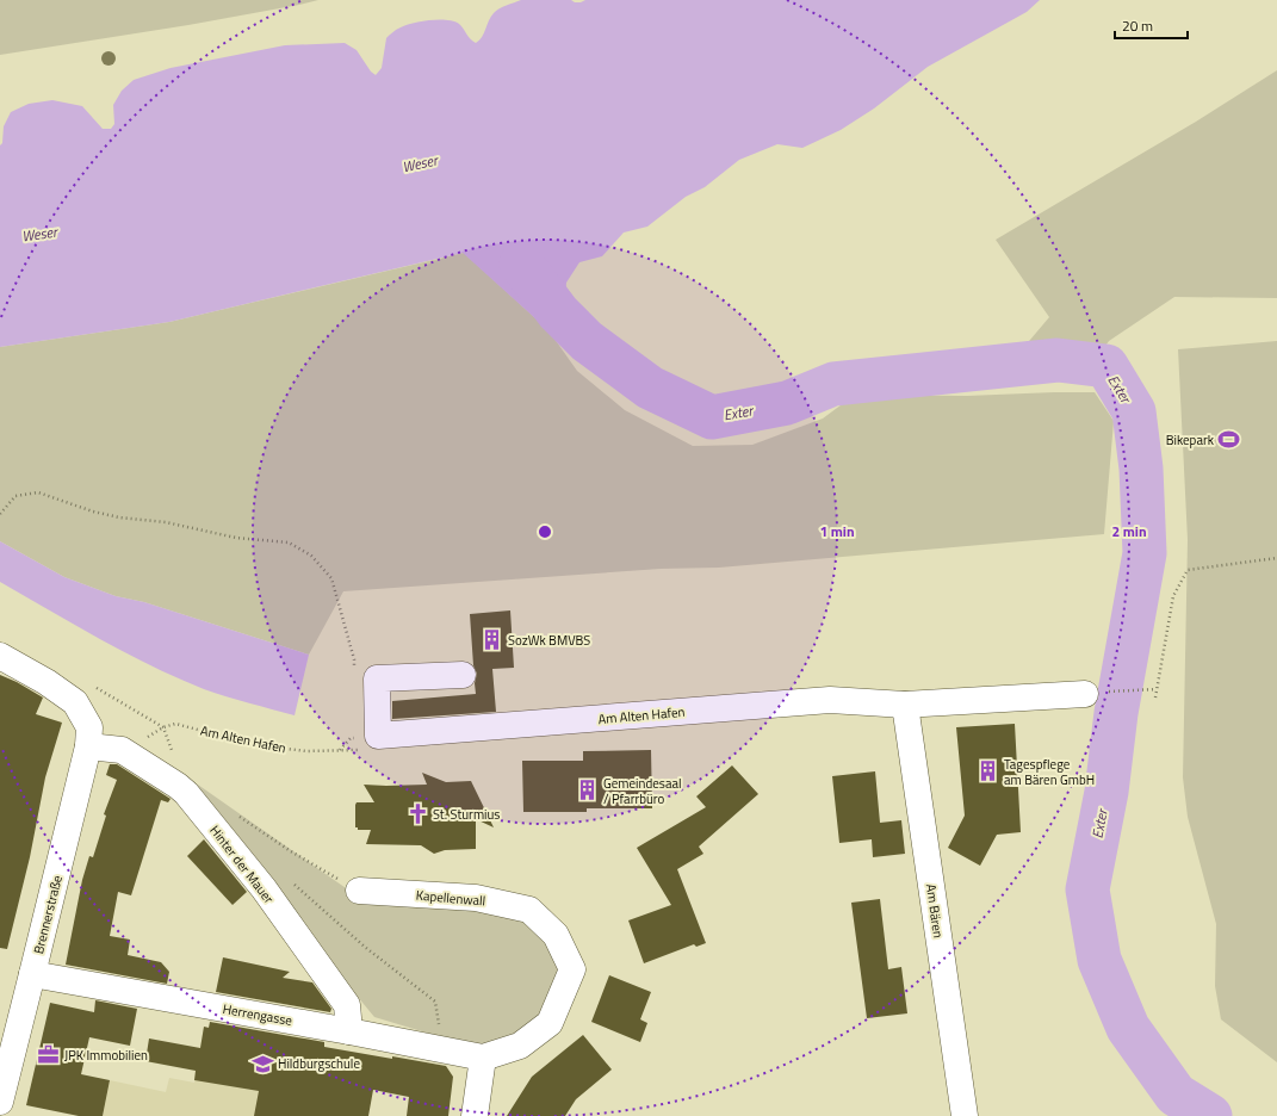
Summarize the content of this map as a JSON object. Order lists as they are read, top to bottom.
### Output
{
  "streets": {
    "street": [
      "Am Alten Hafen",
      "Hinter der Mauer",
      "Kapellenwall",
      "Am Bären",
      "Brennerstraße",
      "Herrengasse"
    ]
  },
  "crossings": [
    ["Am Alten Hafen", "Am Bären"],
    ["Hinter der Mauer", "Brennerstraße"],
    ["Hinter der Mauer", "Herrengasse"],
    ["Kapellenwall", "Herrengasse"],
    ["Brennerstraße", "Herrengasse"]
  ],
  "water": ["Weser", "Exter"],
  "places": {
    "sports": ["Bikepark"],
    "building": ["SozWk BMVBS", "Tagespflege am Bären GmbH", "Gemeindesaal / Pfarrbüro"],
    "church": ["St. Sturmius"],
    "office": ["JPK Immobilien"],
    "school or university": ["Hildburgschule"]
  },
  "scale_bar": "20 m",
  "rings": ["1 min", "2 min"]
}
